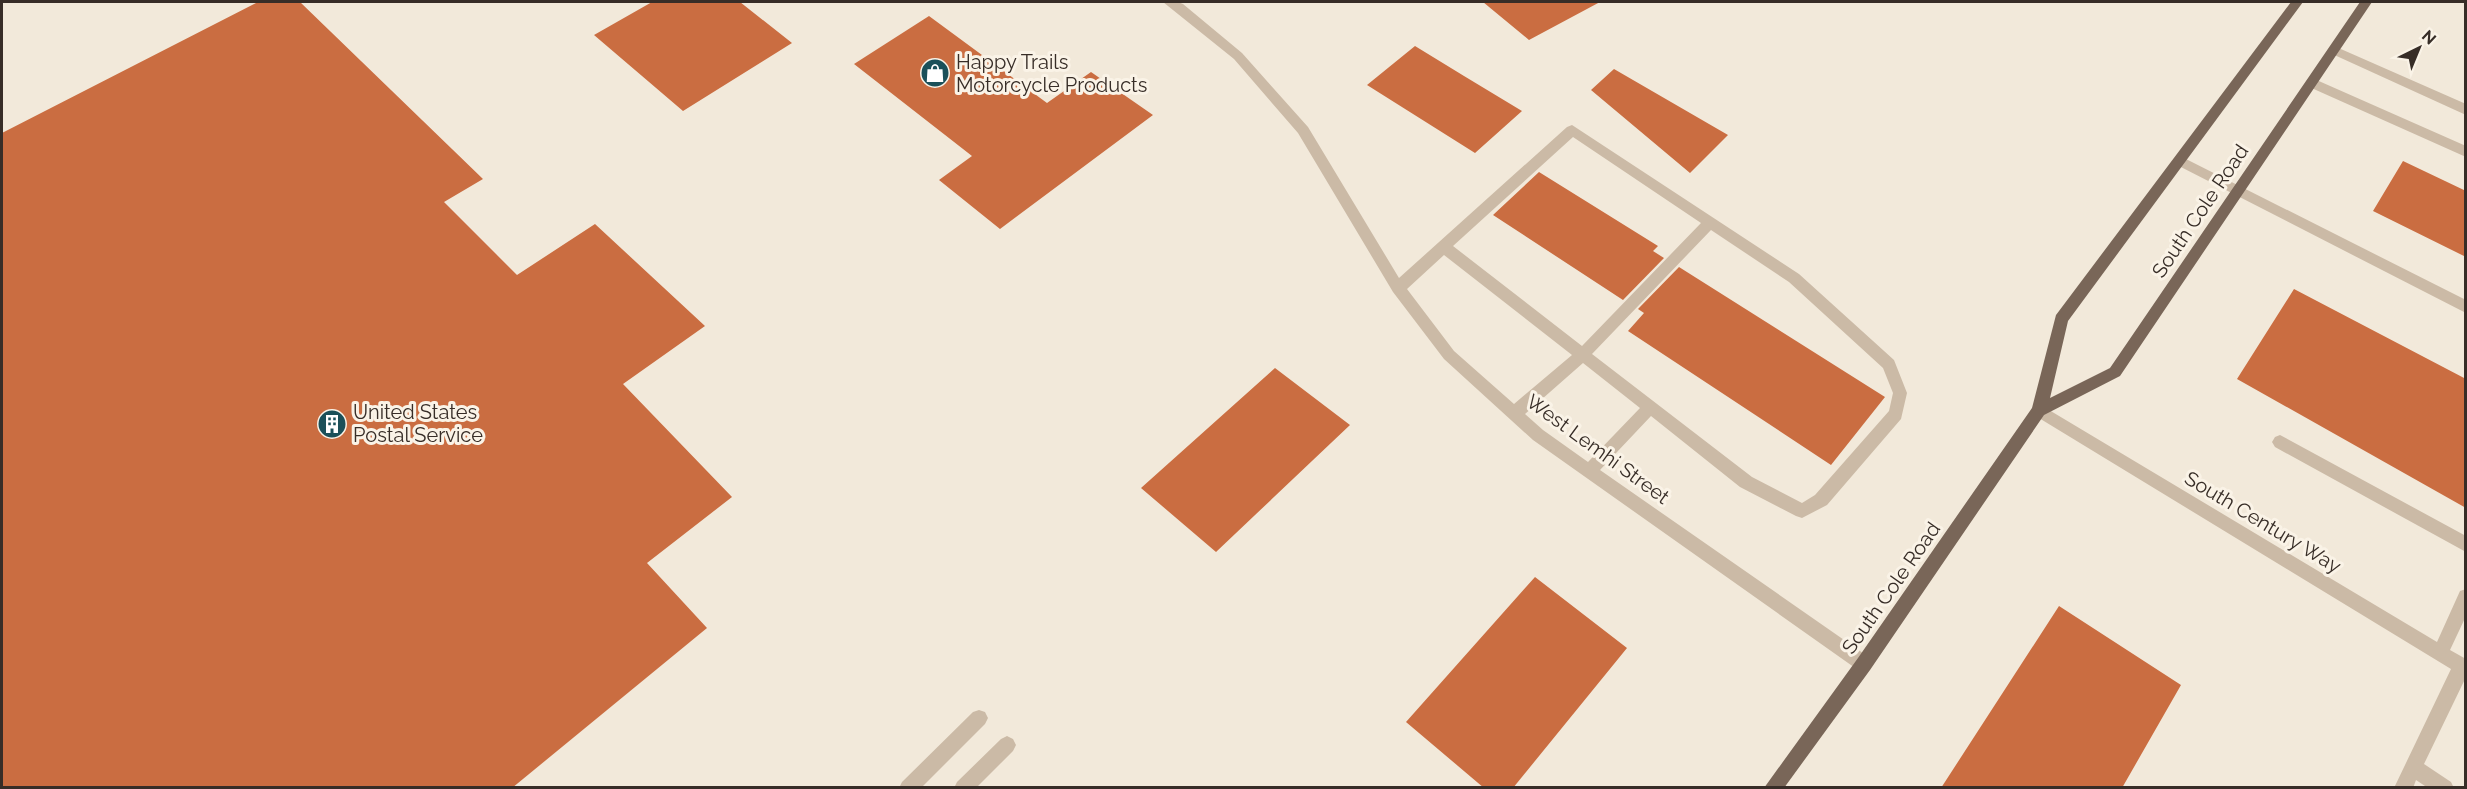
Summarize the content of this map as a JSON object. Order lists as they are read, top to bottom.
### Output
{
  "streets": {
    "main road": ["South Cole Road"],
    "street": ["West Lemhi Street", "South Century Way"]
  },
  "crossings": [
    ["South Cole Road", "West Lemhi Street"],
    ["South Cole Road", "South Century Way"]
  ],
  "places": {
    "shop": ["Happy Trails Motorcycle Products"],
    "building": ["United States Postal Service"]
  },
  "north": "top right"
}
